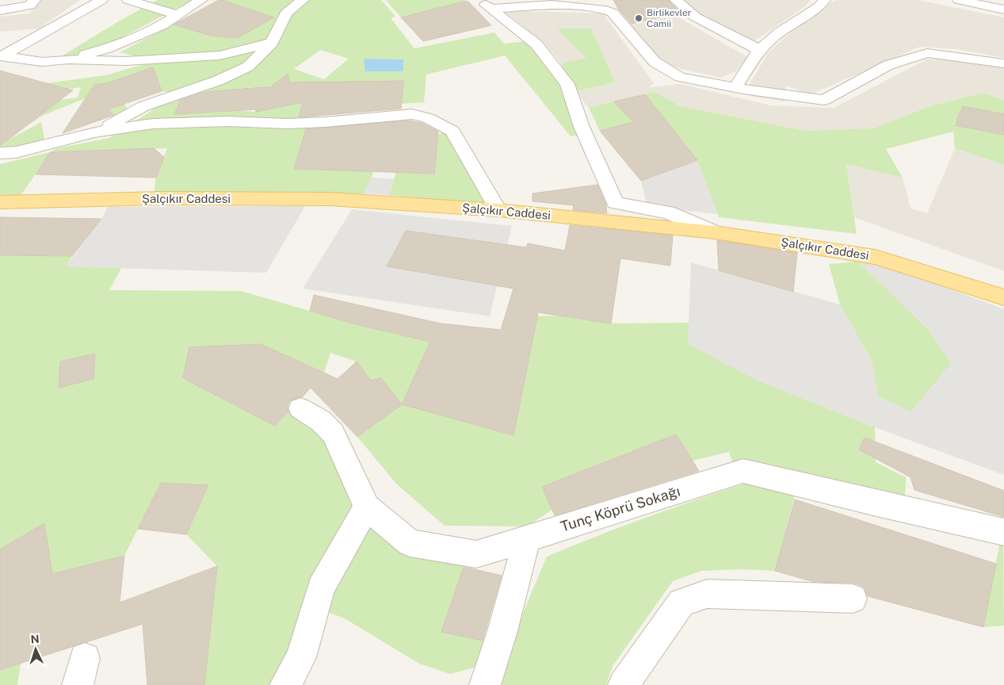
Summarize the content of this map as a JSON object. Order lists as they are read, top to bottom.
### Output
{
  "streets": {
    "main road": ["Şalçıkır Caddesi"],
    "street": ["Tunç Köprü Sokağı"]
  },
  "places": ["Birlikevler Camii"],
  "north": "top"
}
